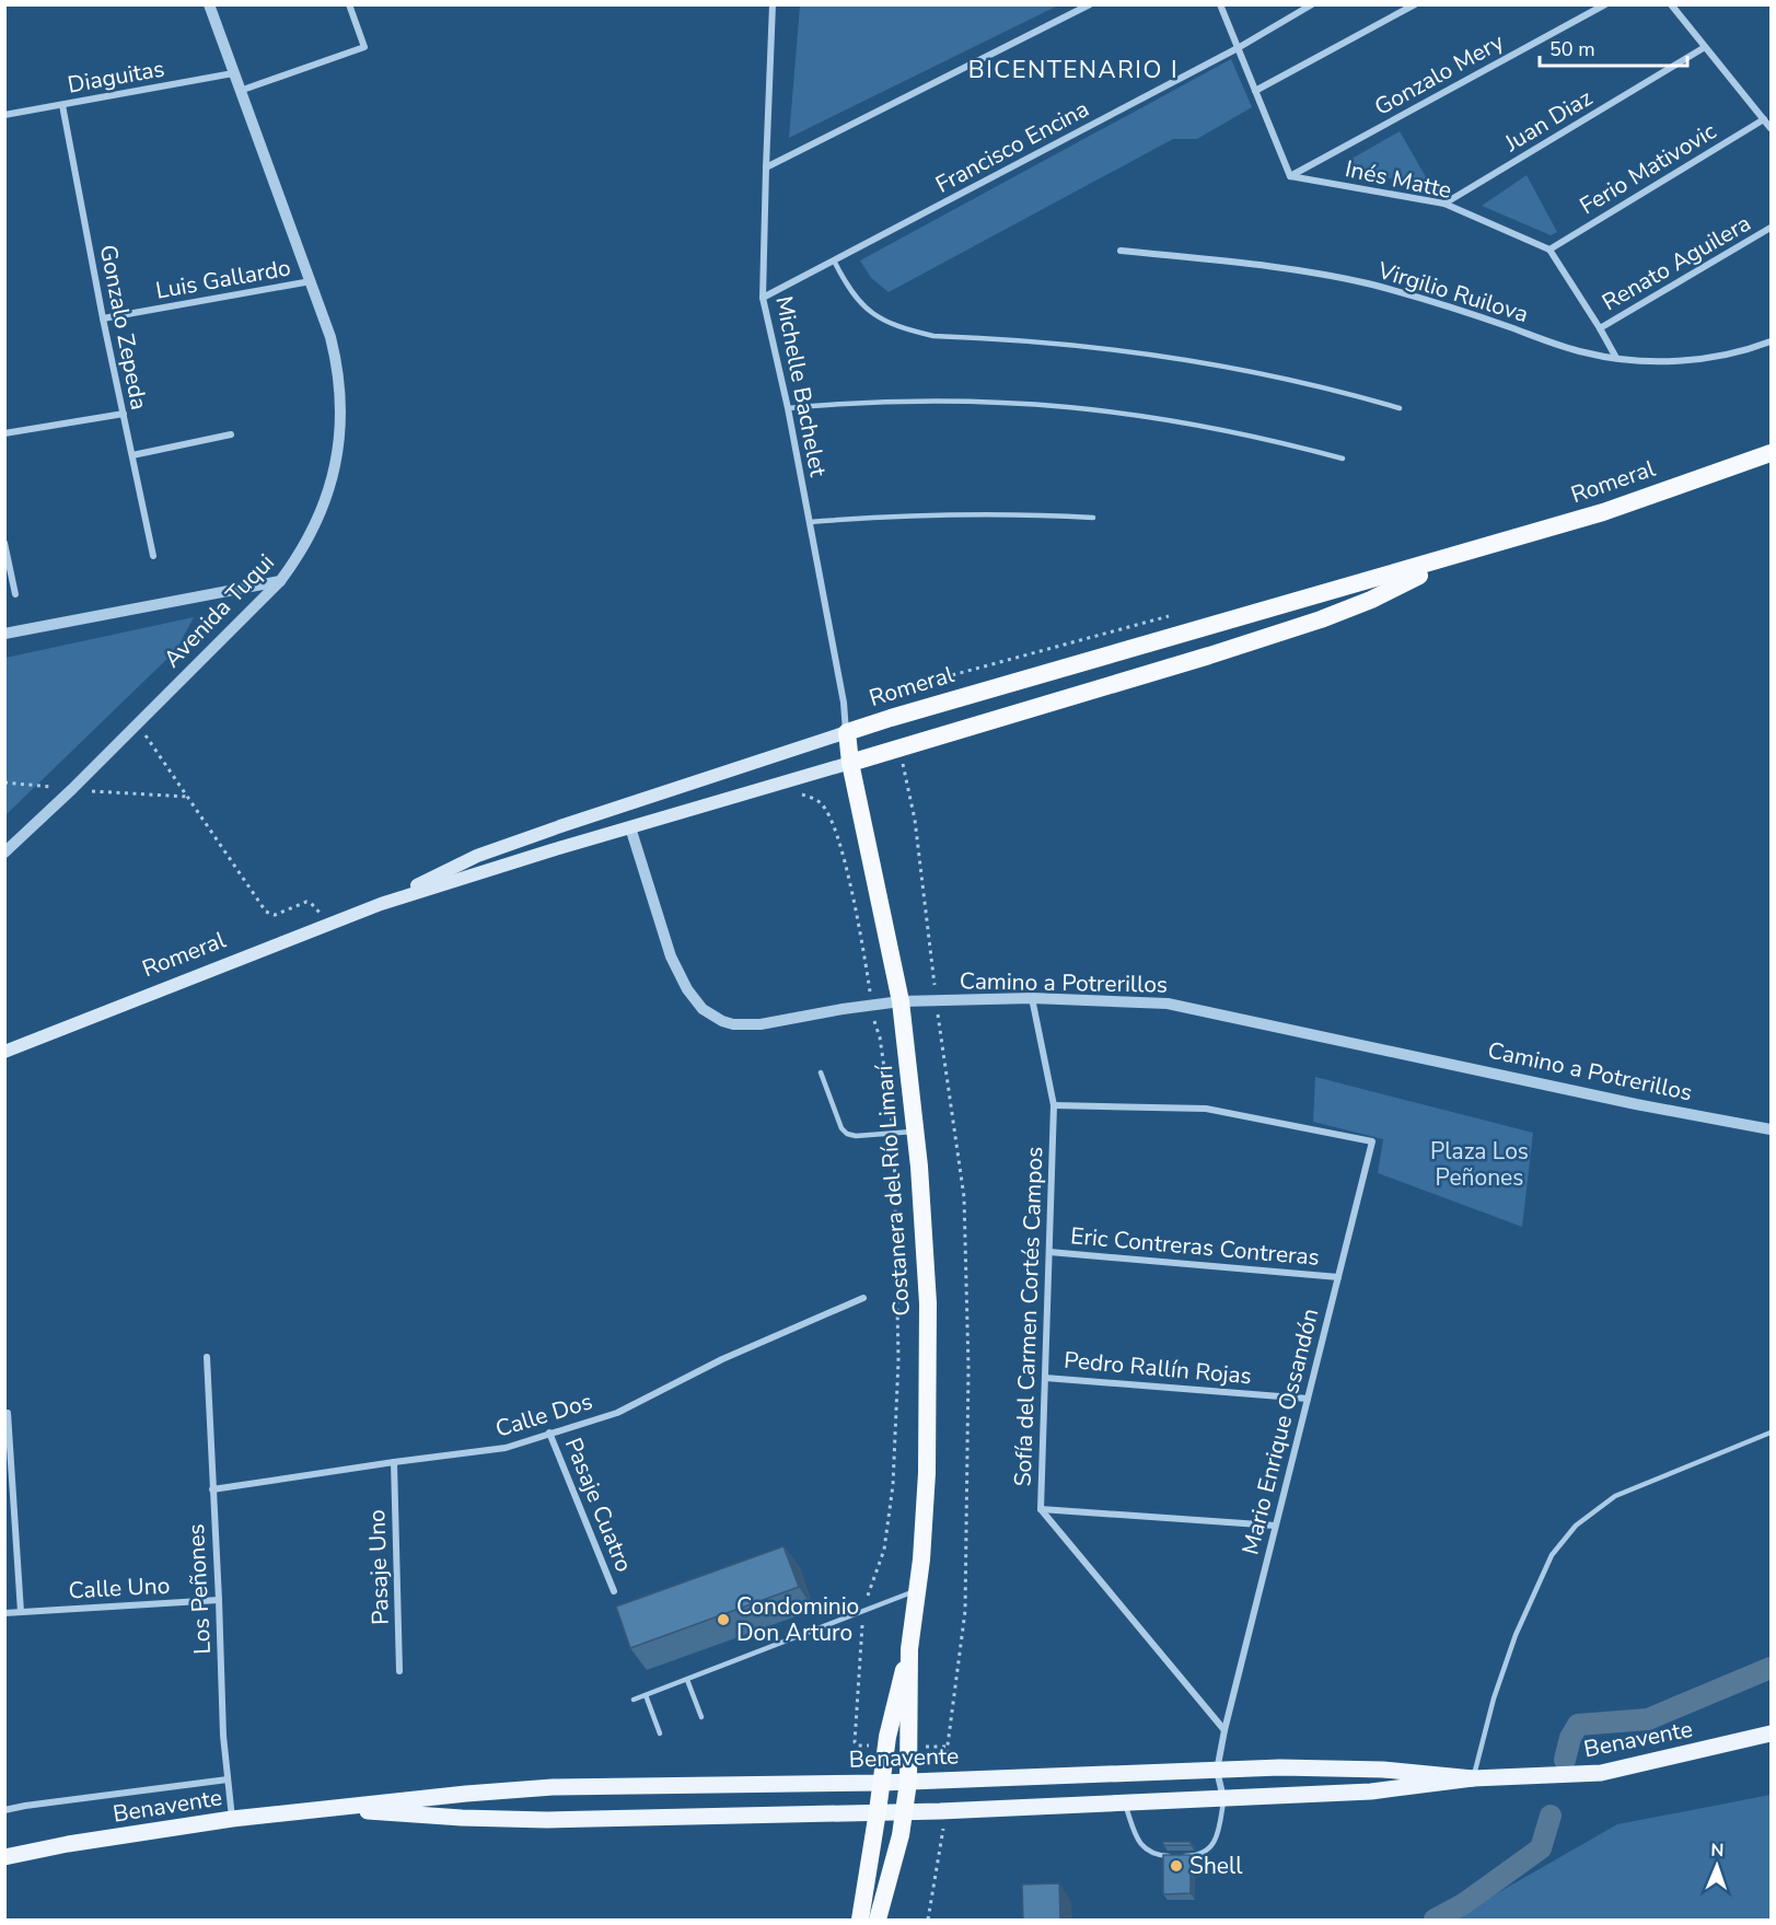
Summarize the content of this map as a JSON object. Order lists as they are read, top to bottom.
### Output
{
  "streets": {
    "highway": ["Romeral", "Costanera del Río Limarí"],
    "main road": ["Benavente"],
    "street": [
      "Gonzalo Mery",
      "Diaguitas",
      "Juan Diaz",
      "Francisco Encina",
      "Ferio Mativovic",
      "Inés Matte",
      "Renato Aguilera",
      "Luis Gallardo",
      "Virgilio Ruilova",
      "Gonzalo Zepeda",
      "Michelle Bachelet",
      "Avenida Tuqui",
      "Camino a Potrerillos",
      "Eric Contreras Contreras",
      "Sofía del Carmen Cortés Campos",
      "Pedro Rallín Rojas",
      "Calle Dos",
      "Mario Enrique Ossandón",
      "Pasaje Cuatro",
      "Pasaje Uno",
      "Calle Uno",
      "Los Peñones"
    ]
  },
  "crossings": [
    ["Gonzalo Mery", "Inés Matte"],
    ["Diaguitas", "Gonzalo Zepeda"],
    ["Diaguitas", "Avenida Tuqui"],
    ["Juan Diaz", "Inés Matte"],
    ["Francisco Encina", "Michelle Bachelet"],
    ["Ferio Mativovic", "Inés Matte"],
    ["Luis Gallardo", "Gonzalo Zepeda"],
    ["Luis Gallardo", "Avenida Tuqui"],
    ["Michelle Bachelet", "Romeral"],
    ["Michelle Bachelet", "Costanera del Río Limarí"],
    ["Romeral", "Camino a Potrerillos"],
    ["Romeral", "Costanera del Río Limarí"],
    ["Camino a Potrerillos", "Costanera del Río Limarí"],
    ["Camino a Potrerillos", "Sofía del Carmen Cortés Campos"],
    ["Costanera del Río Limarí", "Benavente"],
    ["Eric Contreras Contreras", "Sofía del Carmen Cortés Campos"],
    ["Eric Contreras Contreras", "Mario Enrique Ossandón"],
    ["Sofía del Carmen Cortés Campos", "Pedro Rallín Rojas"],
    ["Sofía del Carmen Cortés Campos", "Mario Enrique Ossandón"],
    ["Pedro Rallín Rojas", "Mario Enrique Ossandón"],
    ["Calle Dos", "Pasaje Cuatro"],
    ["Calle Dos", "Pasaje Uno"],
    ["Calle Dos", "Los Peñones"],
    ["Mario Enrique Ossandón", "Benavente"],
    ["Calle Uno", "Los Peñones"],
    ["Los Peñones", "Benavente"]
  ],
  "districts": ["BICENTENARIO I"],
  "parks": ["Plaza Los Peñones"],
  "places": ["Condominio Don Arturo", "Shell"],
  "scale_bar": "50 m",
  "north": "top"
}
